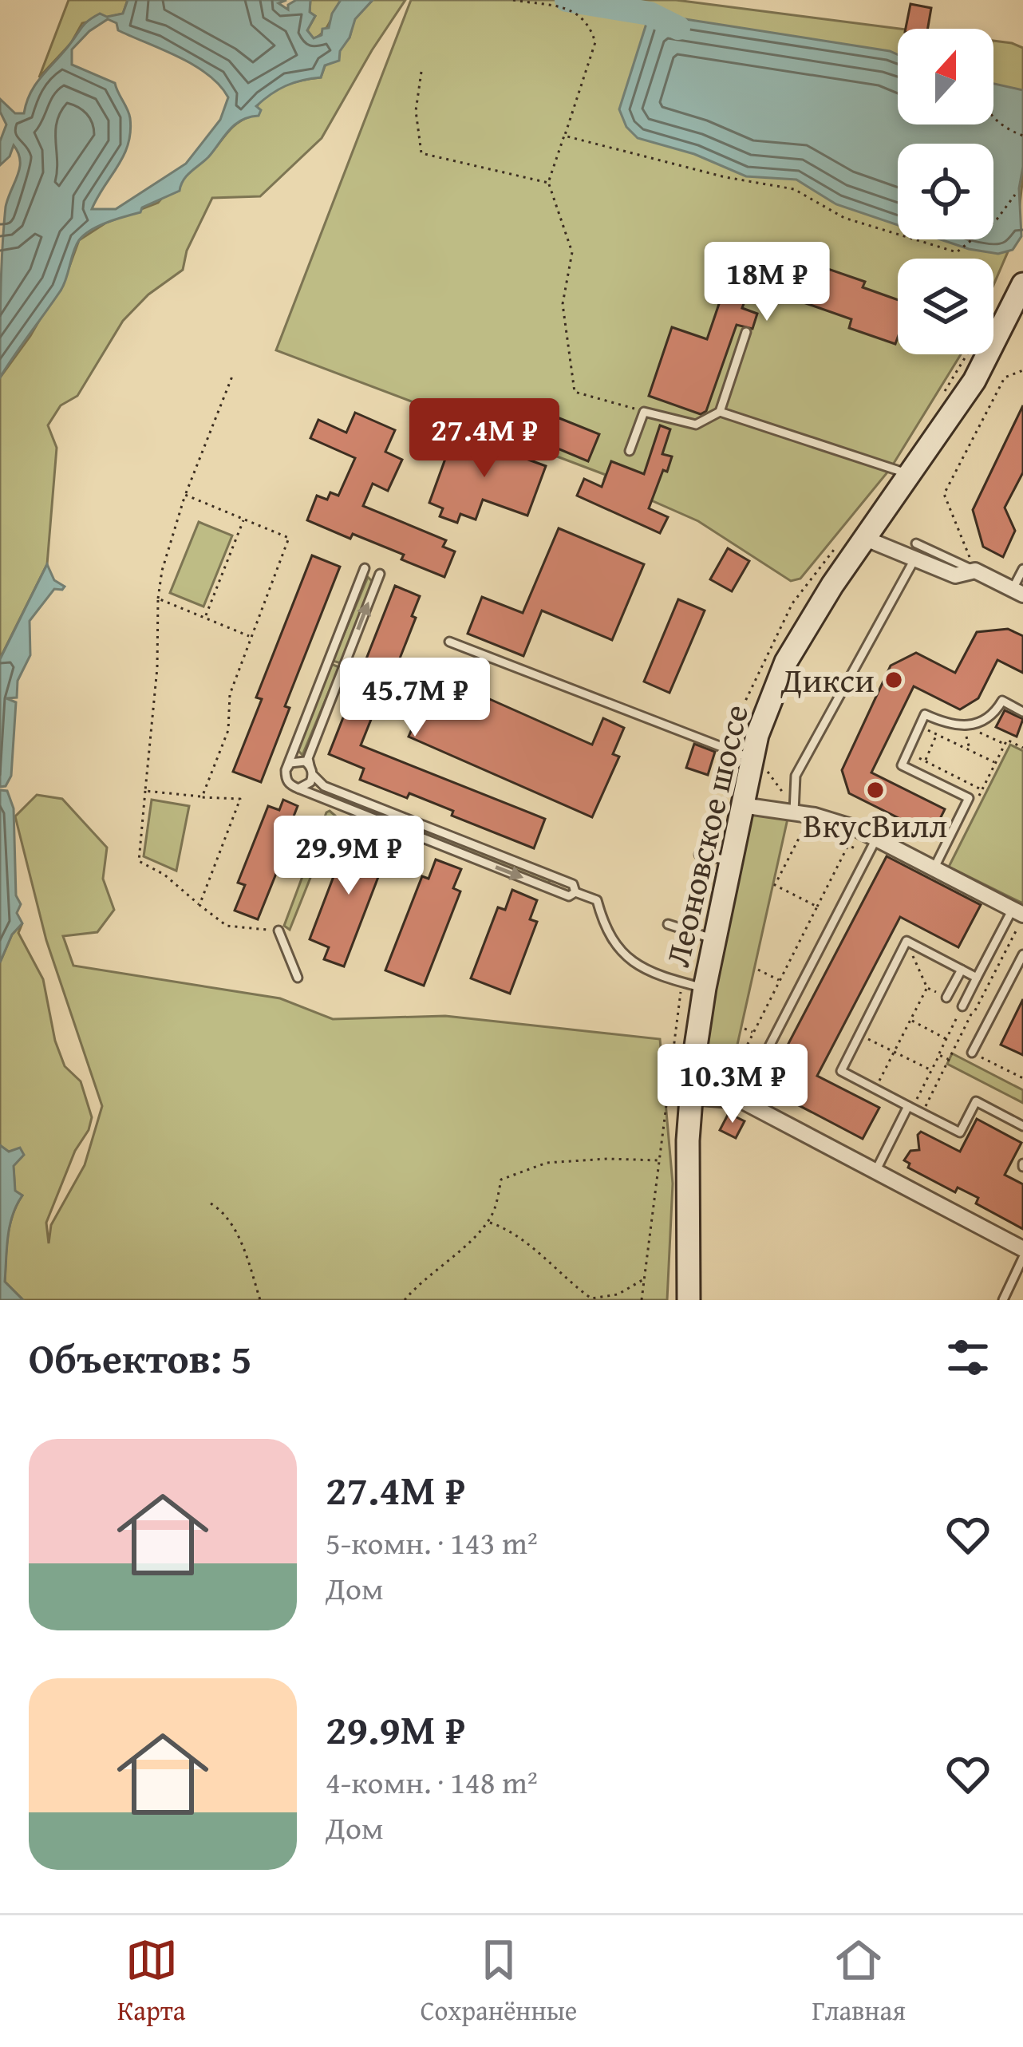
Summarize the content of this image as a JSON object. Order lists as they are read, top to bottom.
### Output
{
  "streets": {
    "main road": ["Леоновское шоссе"]
  },
  "places": ["Дикси", "ВкусВилл"],
  "north": "top",
  "page": {
    "price": [
      "18M ₽",
      "27.4M ₽",
      "45.7M ₽",
      "29.9M ₽",
      "10.3M ₽"
    ],
    "heading": "Объектов: 5",
    "list": [
      {
        "name": "27.4M ₽",
        "note": "5-комн. · 143 m² · Дом"
      },
      {
        "name": "29.9M ₽",
        "note": "4-комн. · 148 m² · Дом"
      }
    ],
    "tabs": ["Карта", "Сохранённые", "Главная"]
  }
}
